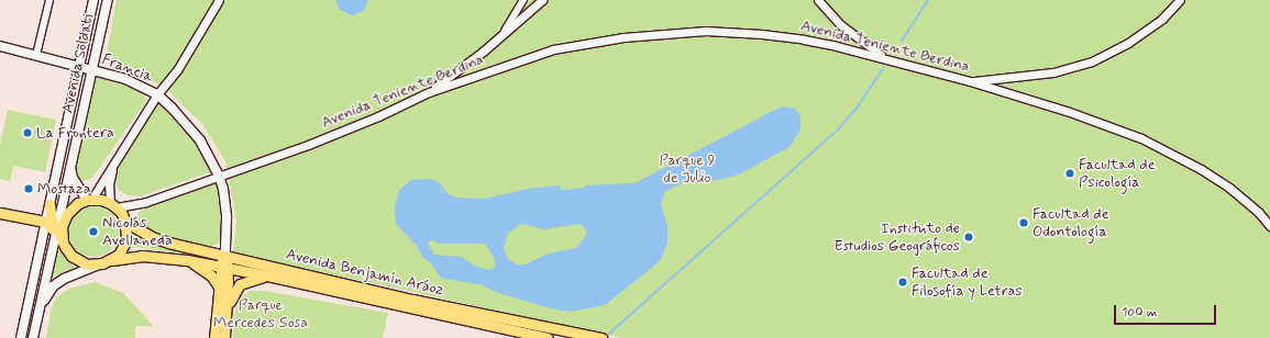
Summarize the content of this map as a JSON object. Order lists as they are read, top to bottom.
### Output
{
  "streets": {
    "main road": ["Avenida Soldati", "Francia", "Avenida Benjamín Aráoz"],
    "street": ["Avenida Teniente Berdina"]
  },
  "crossings": [
    ["Avenida Teniente Berdina", "Avenida Soldati"],
    ["Avenida Teniente Berdina", "Francia"],
    ["Avenida Teniente Berdina", "Avenida Benjamín Aráoz"],
    ["Avenida Soldati", "Francia"],
    ["Avenida Soldati", "Avenida Benjamín Aráoz"],
    ["Francia", "Avenida Benjamín Aráoz"]
  ],
  "parks": ["Parque 9 de Julio", "Parque Mercedes Sosa"],
  "places": [
    "La Frontera",
    "Facultad de Psicología",
    "Mostaza",
    "Facultad de Odontología",
    "Nicolás Avellaneda",
    "Instituto de Estudios Geográficos",
    "Facultad de Filosofía y Letras"
  ],
  "scale_bar": "100 m"
}
